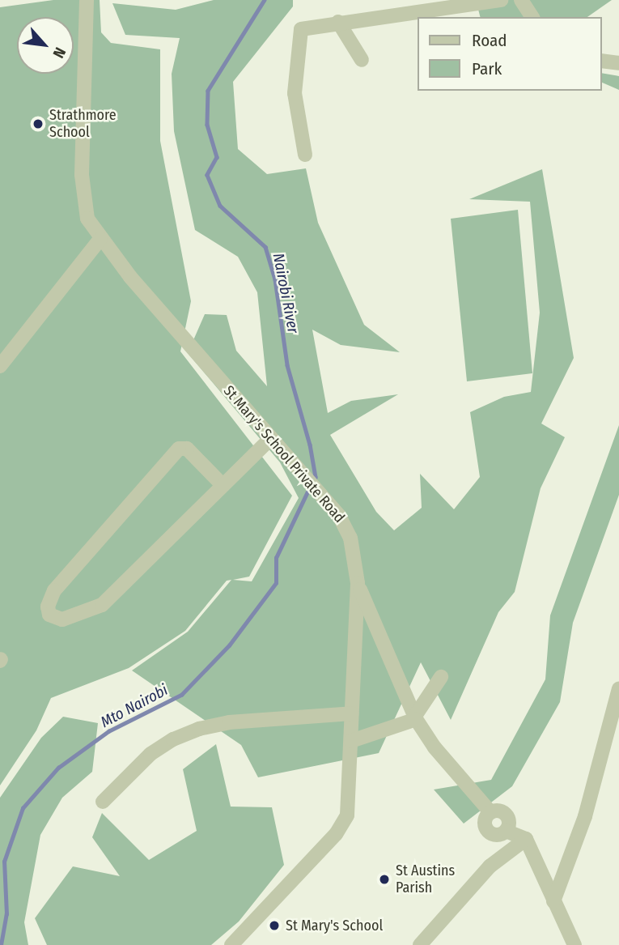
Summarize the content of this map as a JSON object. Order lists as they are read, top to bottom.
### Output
{
  "streets": {
    "street": ["St Mary's School Private Road"]
  },
  "water": ["Nairobi River", "Mto Nairobi"],
  "places": ["Strathmore School", "St Austins Parish", "St Mary's School"],
  "legend": ["Road", "Park"],
  "north": "bottom right"
}
